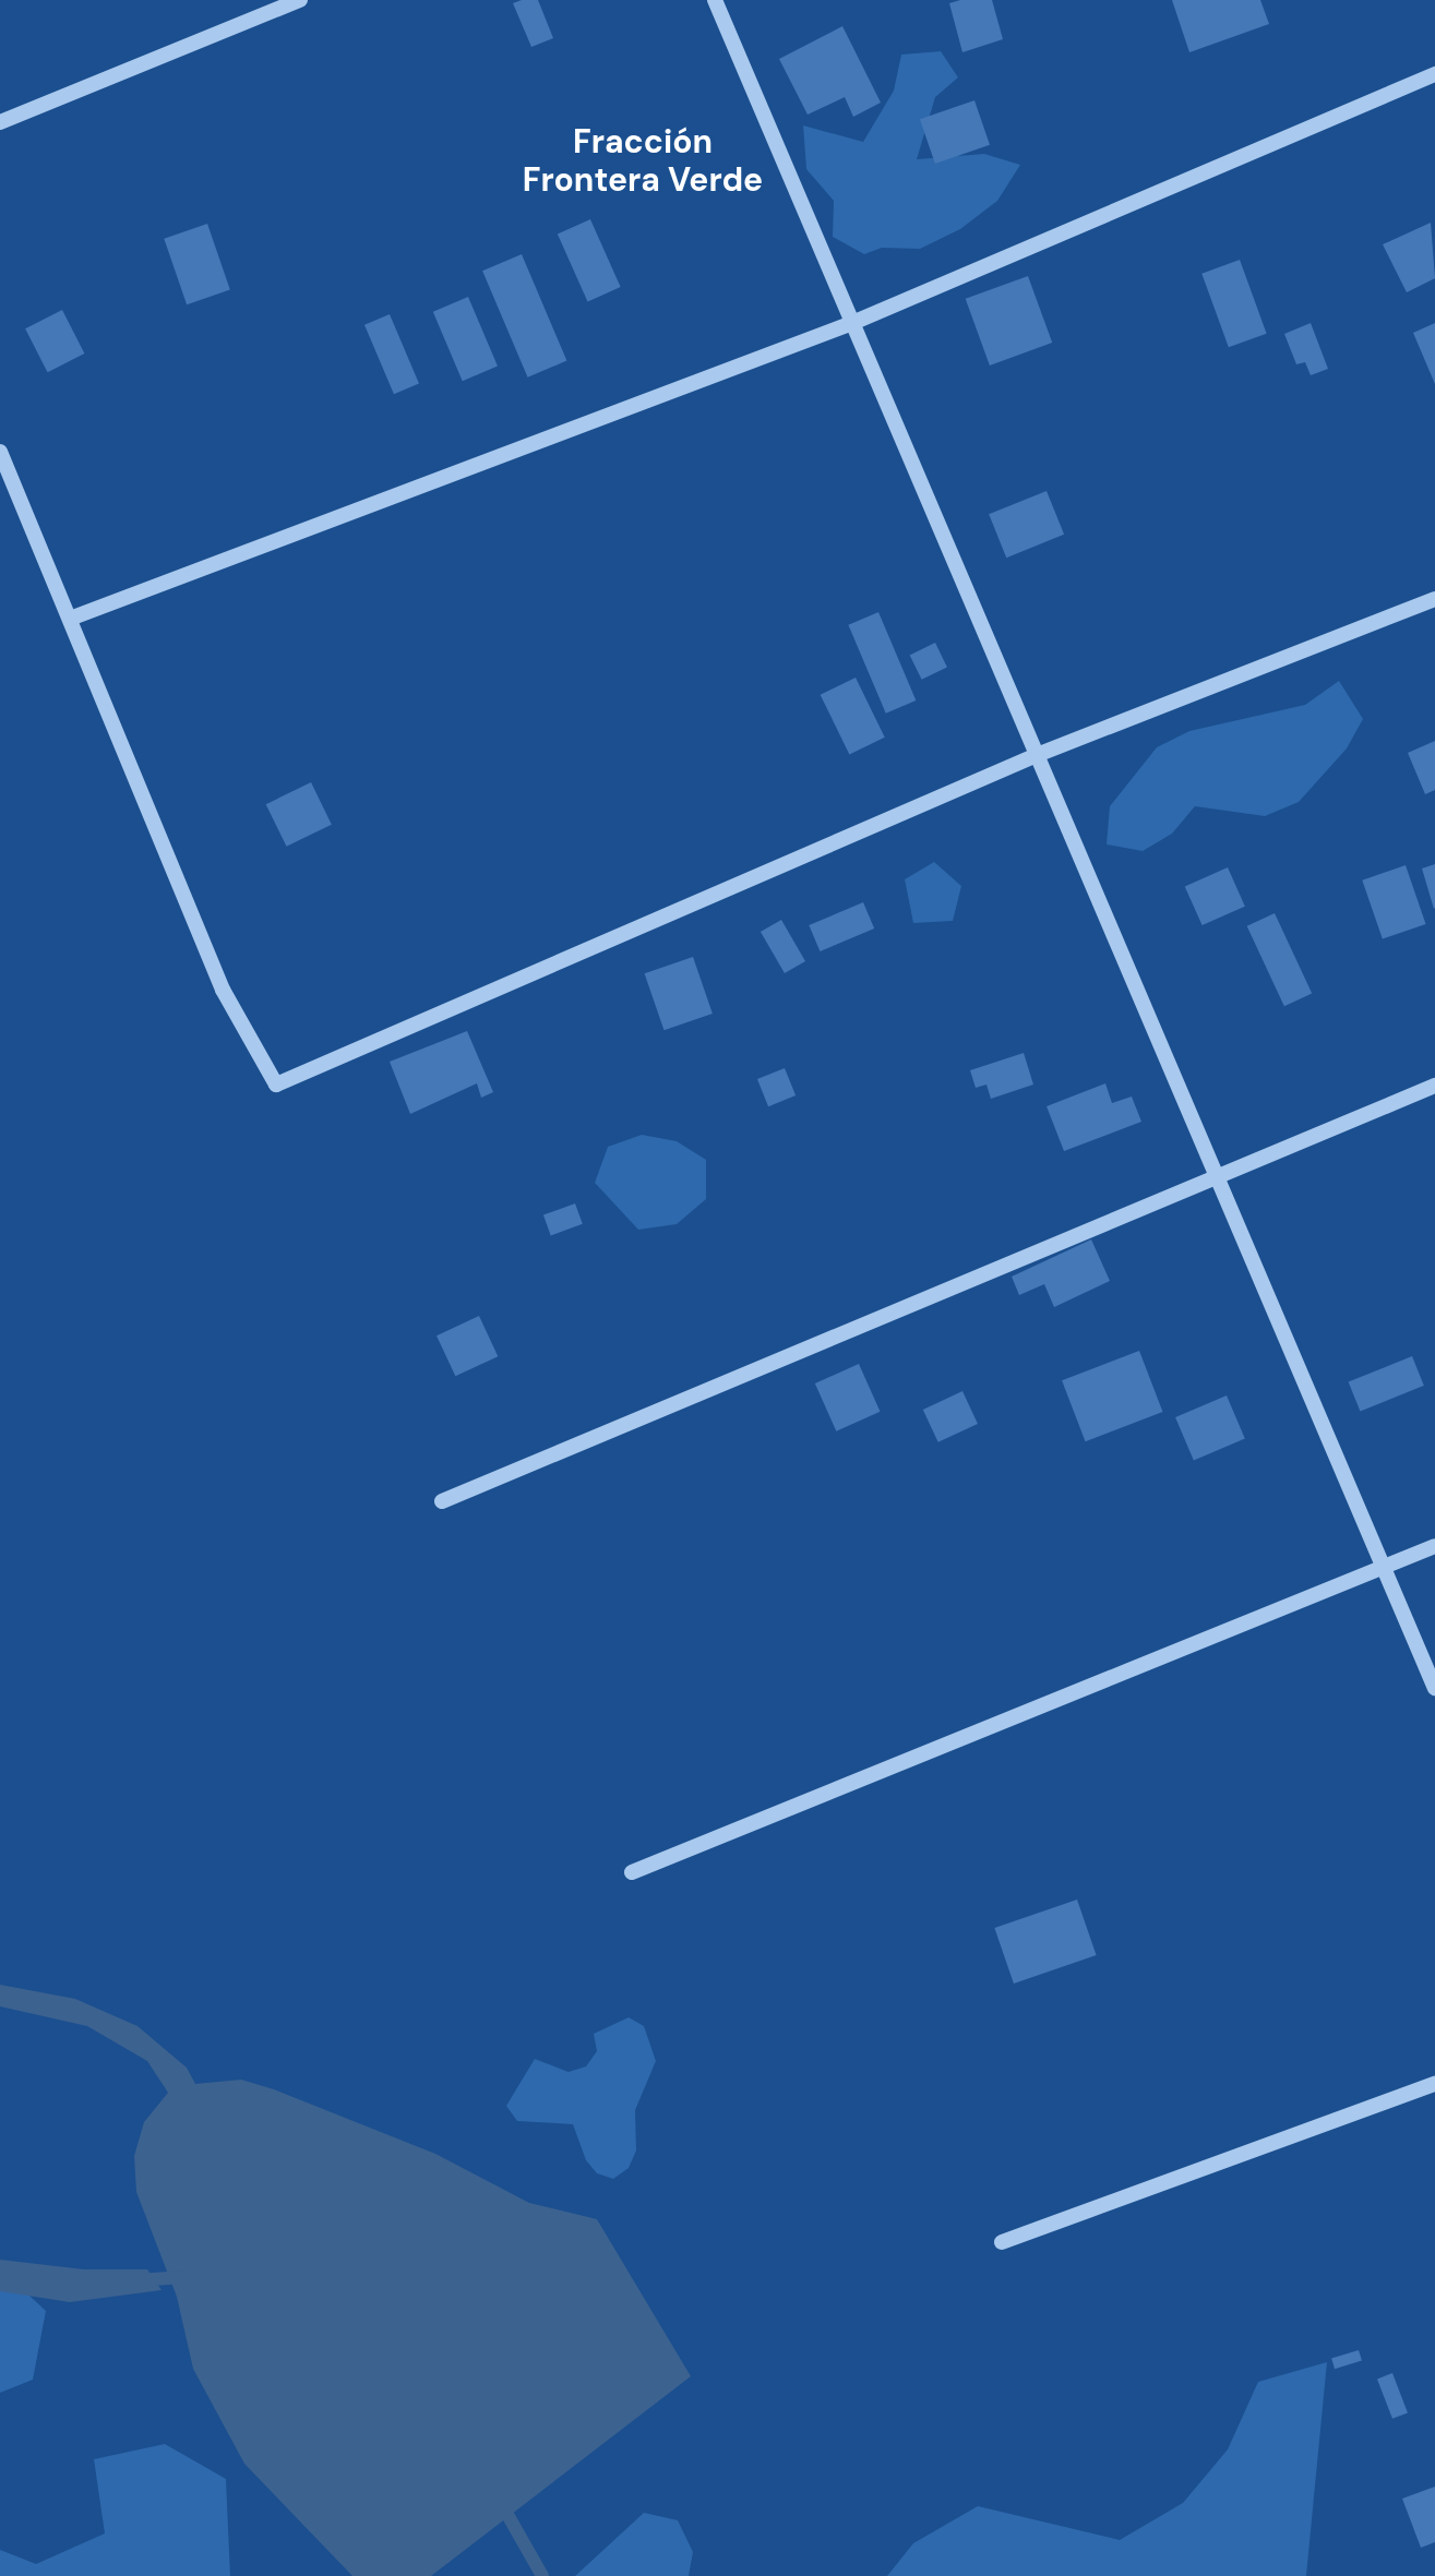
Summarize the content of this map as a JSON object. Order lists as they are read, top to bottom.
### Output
{
  "districts": ["Fracción Frontera Verde"]
}
